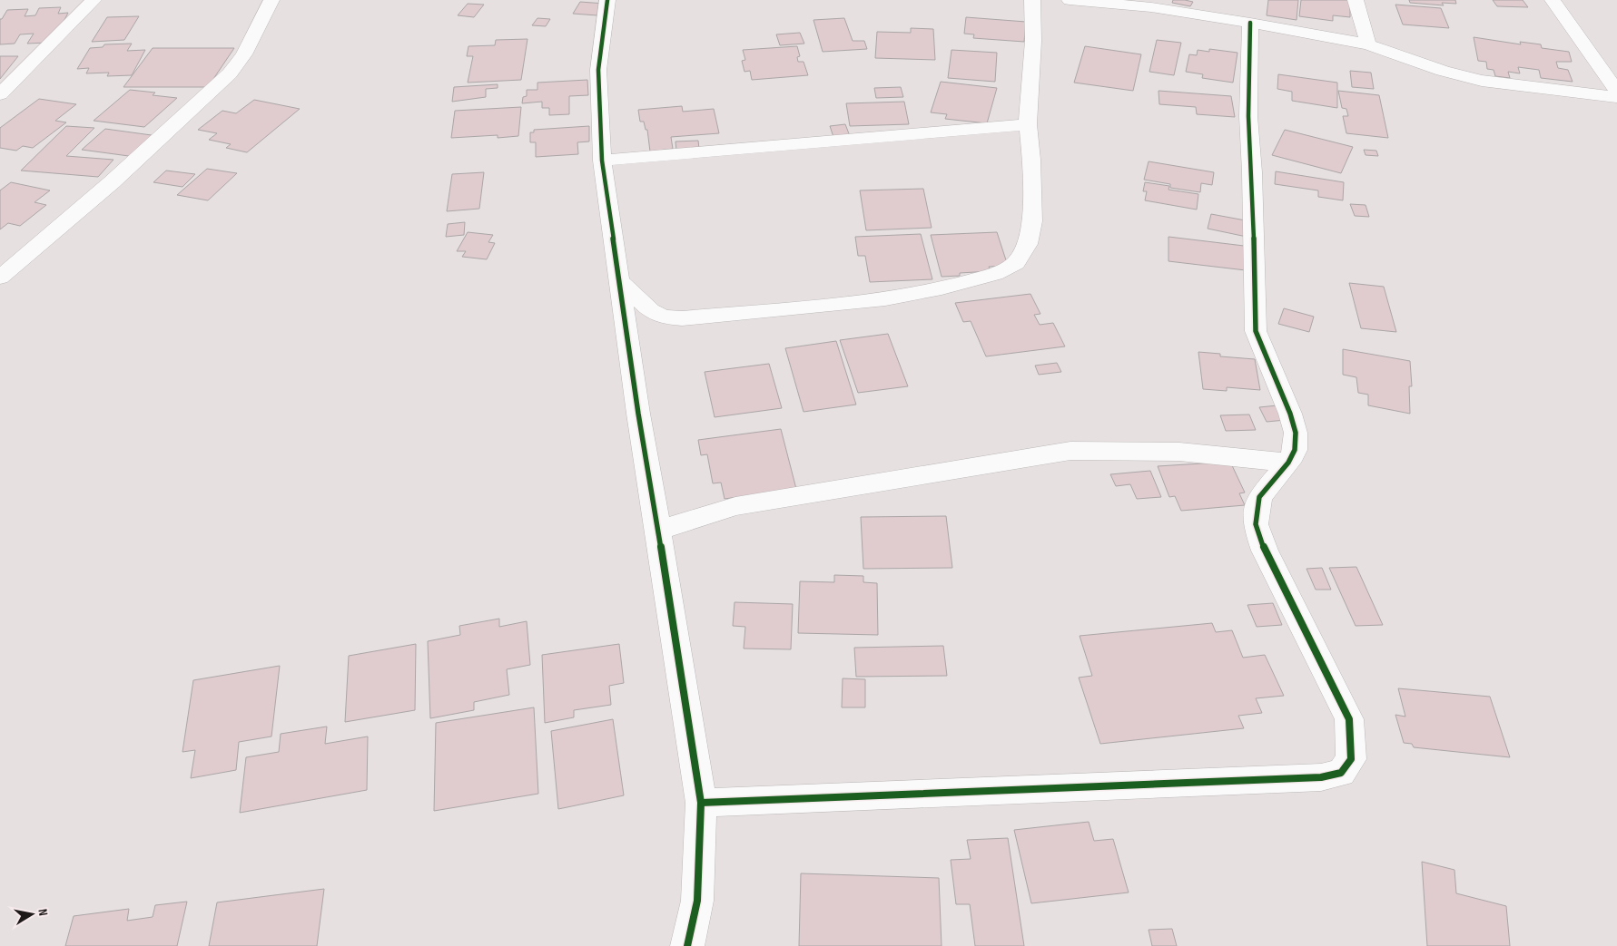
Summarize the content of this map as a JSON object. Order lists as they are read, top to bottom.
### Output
{
  "north": "right"
}
